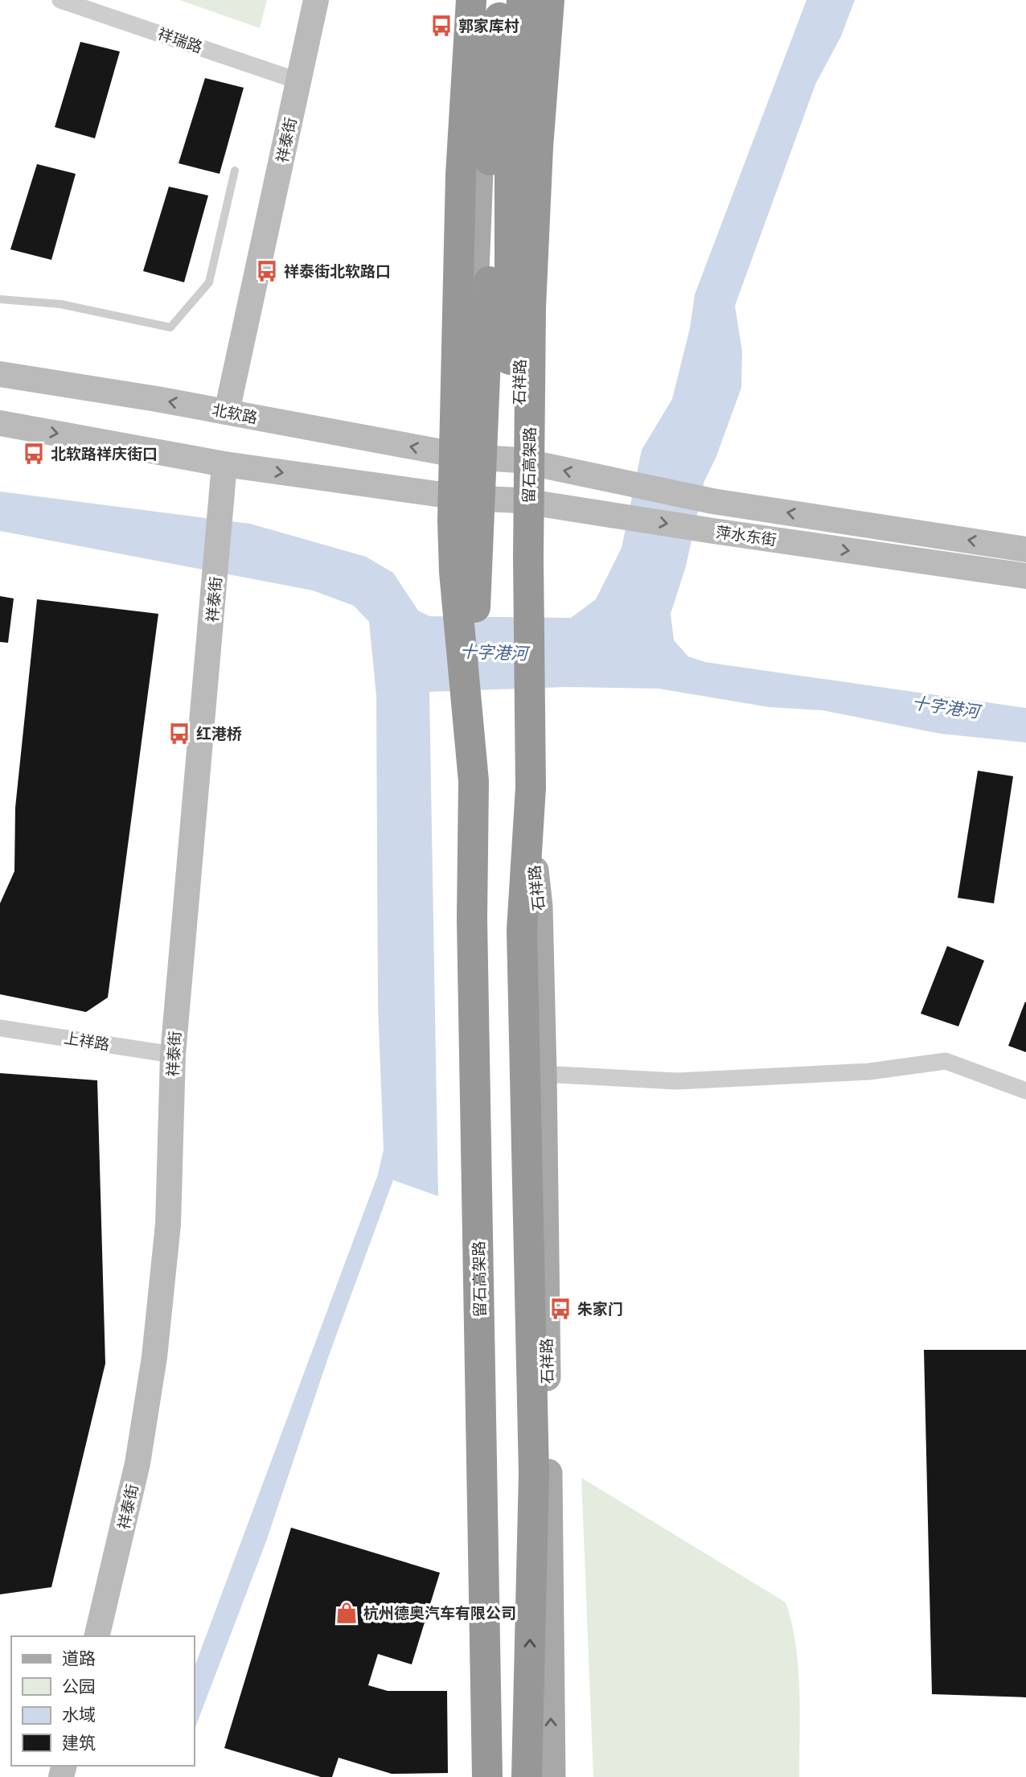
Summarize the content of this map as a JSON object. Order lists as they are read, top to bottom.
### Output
{
  "streets": {
    "highway": ["留石高架路"],
    "main road": ["石祥路"],
    "street": [
      "祥瑞路",
      "祥泰街",
      "北软路",
      "萍水东街",
      "上祥路"
    ]
  },
  "crossings": [
    ["祥瑞路", "祥泰街"],
    ["祥泰街", "北软路"],
    ["祥泰街", "上祥路"],
    ["石祥路", "留石高架路"],
    ["石祥路", "萍水东街"],
    ["北软路", "萍水东街"]
  ],
  "water": ["十字港河"],
  "places": {
    "bus stop": [
      "郭家库村",
      "祥泰街北软路口",
      "北软路祥庆街口",
      "红港桥",
      "朱家门"
    ],
    "shop": ["杭州德奥汽车有限公司"]
  },
  "legend": [
    "道路",
    "公园",
    "水域",
    "建筑"
  ]
}
